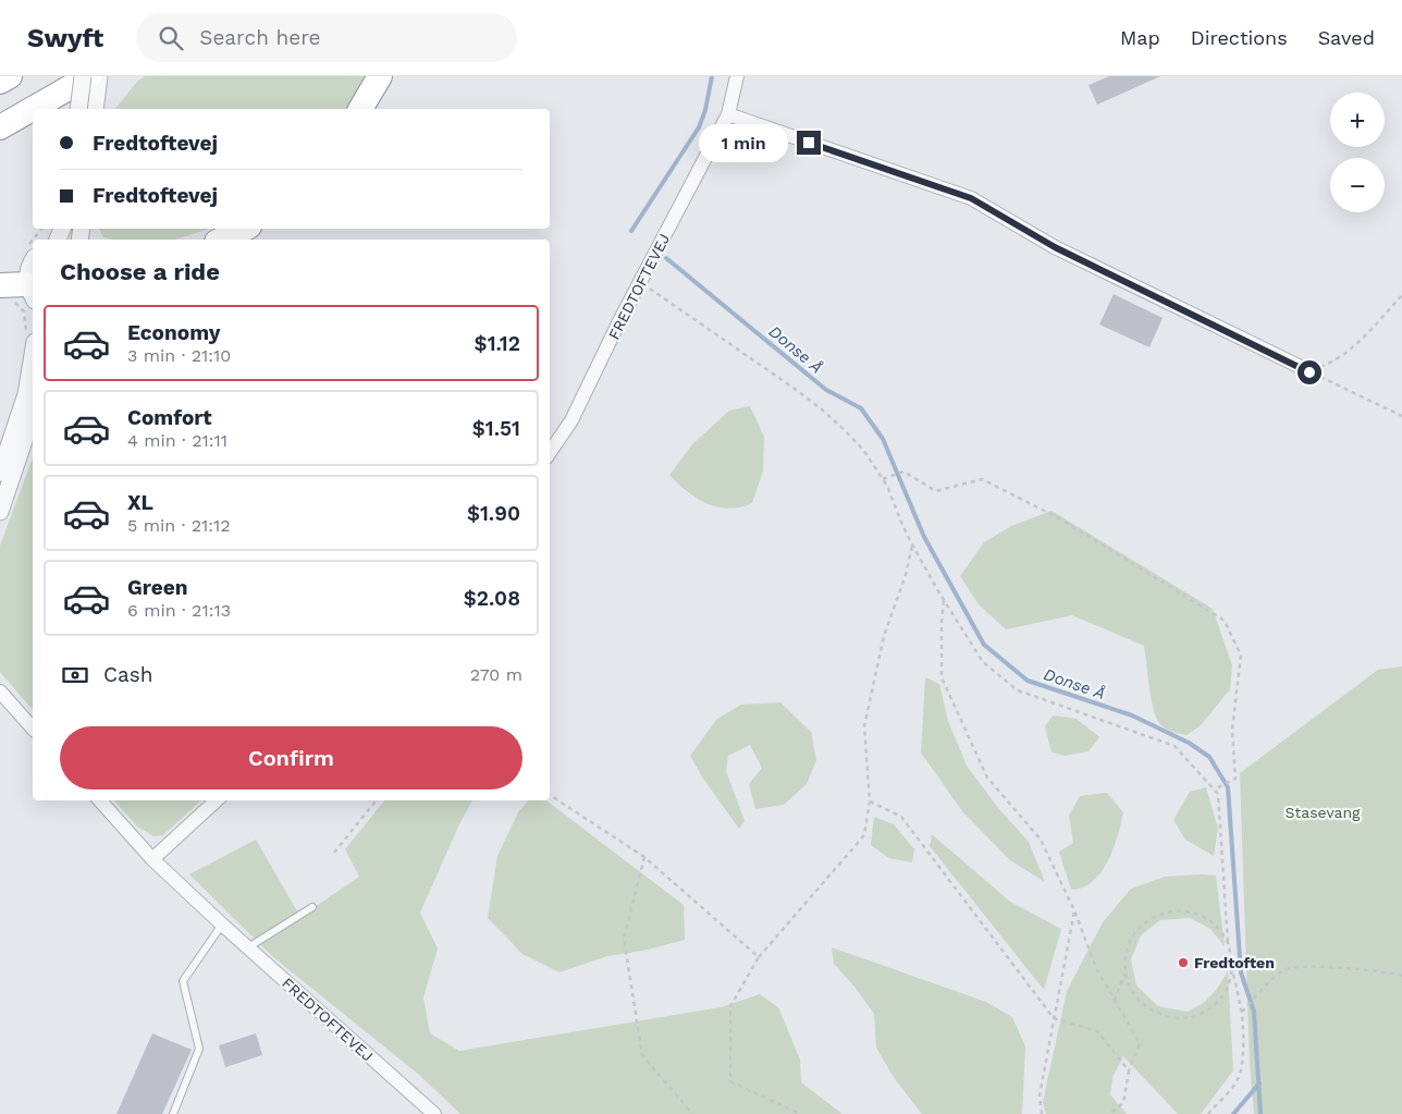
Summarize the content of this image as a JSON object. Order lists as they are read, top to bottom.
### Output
{
  "streets": {
    "street": ["FREDTOFTEVEJ"]
  },
  "water": ["Donse Å"],
  "parks": ["Stasevang"],
  "places": ["Fredtoften"],
  "page": {
    "header": "Swyft",
    "search": "Search here",
    "nav": ["Map", "Directions", "Saved"],
    "map_buttons": ["+", "−"],
    "banner": ["Fredtoftevej", "Fredtoftevej"],
    "bubble": "1 min",
    "heading": "Choose a ride",
    "list": [
      {
        "name": "Economy",
        "note": "3 min · 21:10",
        "value": "$1.12"
      },
      {
        "name": "Comfort",
        "note": "4 min · 21:11",
        "value": "$1.51"
      },
      {
        "name": "XL",
        "note": "5 min · 21:12",
        "value": "$1.90"
      },
      {
        "name": "Green",
        "note": "6 min · 21:13",
        "value": "$2.08"
      }
    ],
    "pay": ["Cash", "270 m"],
    "buttons": "Confirm"
  }
}
